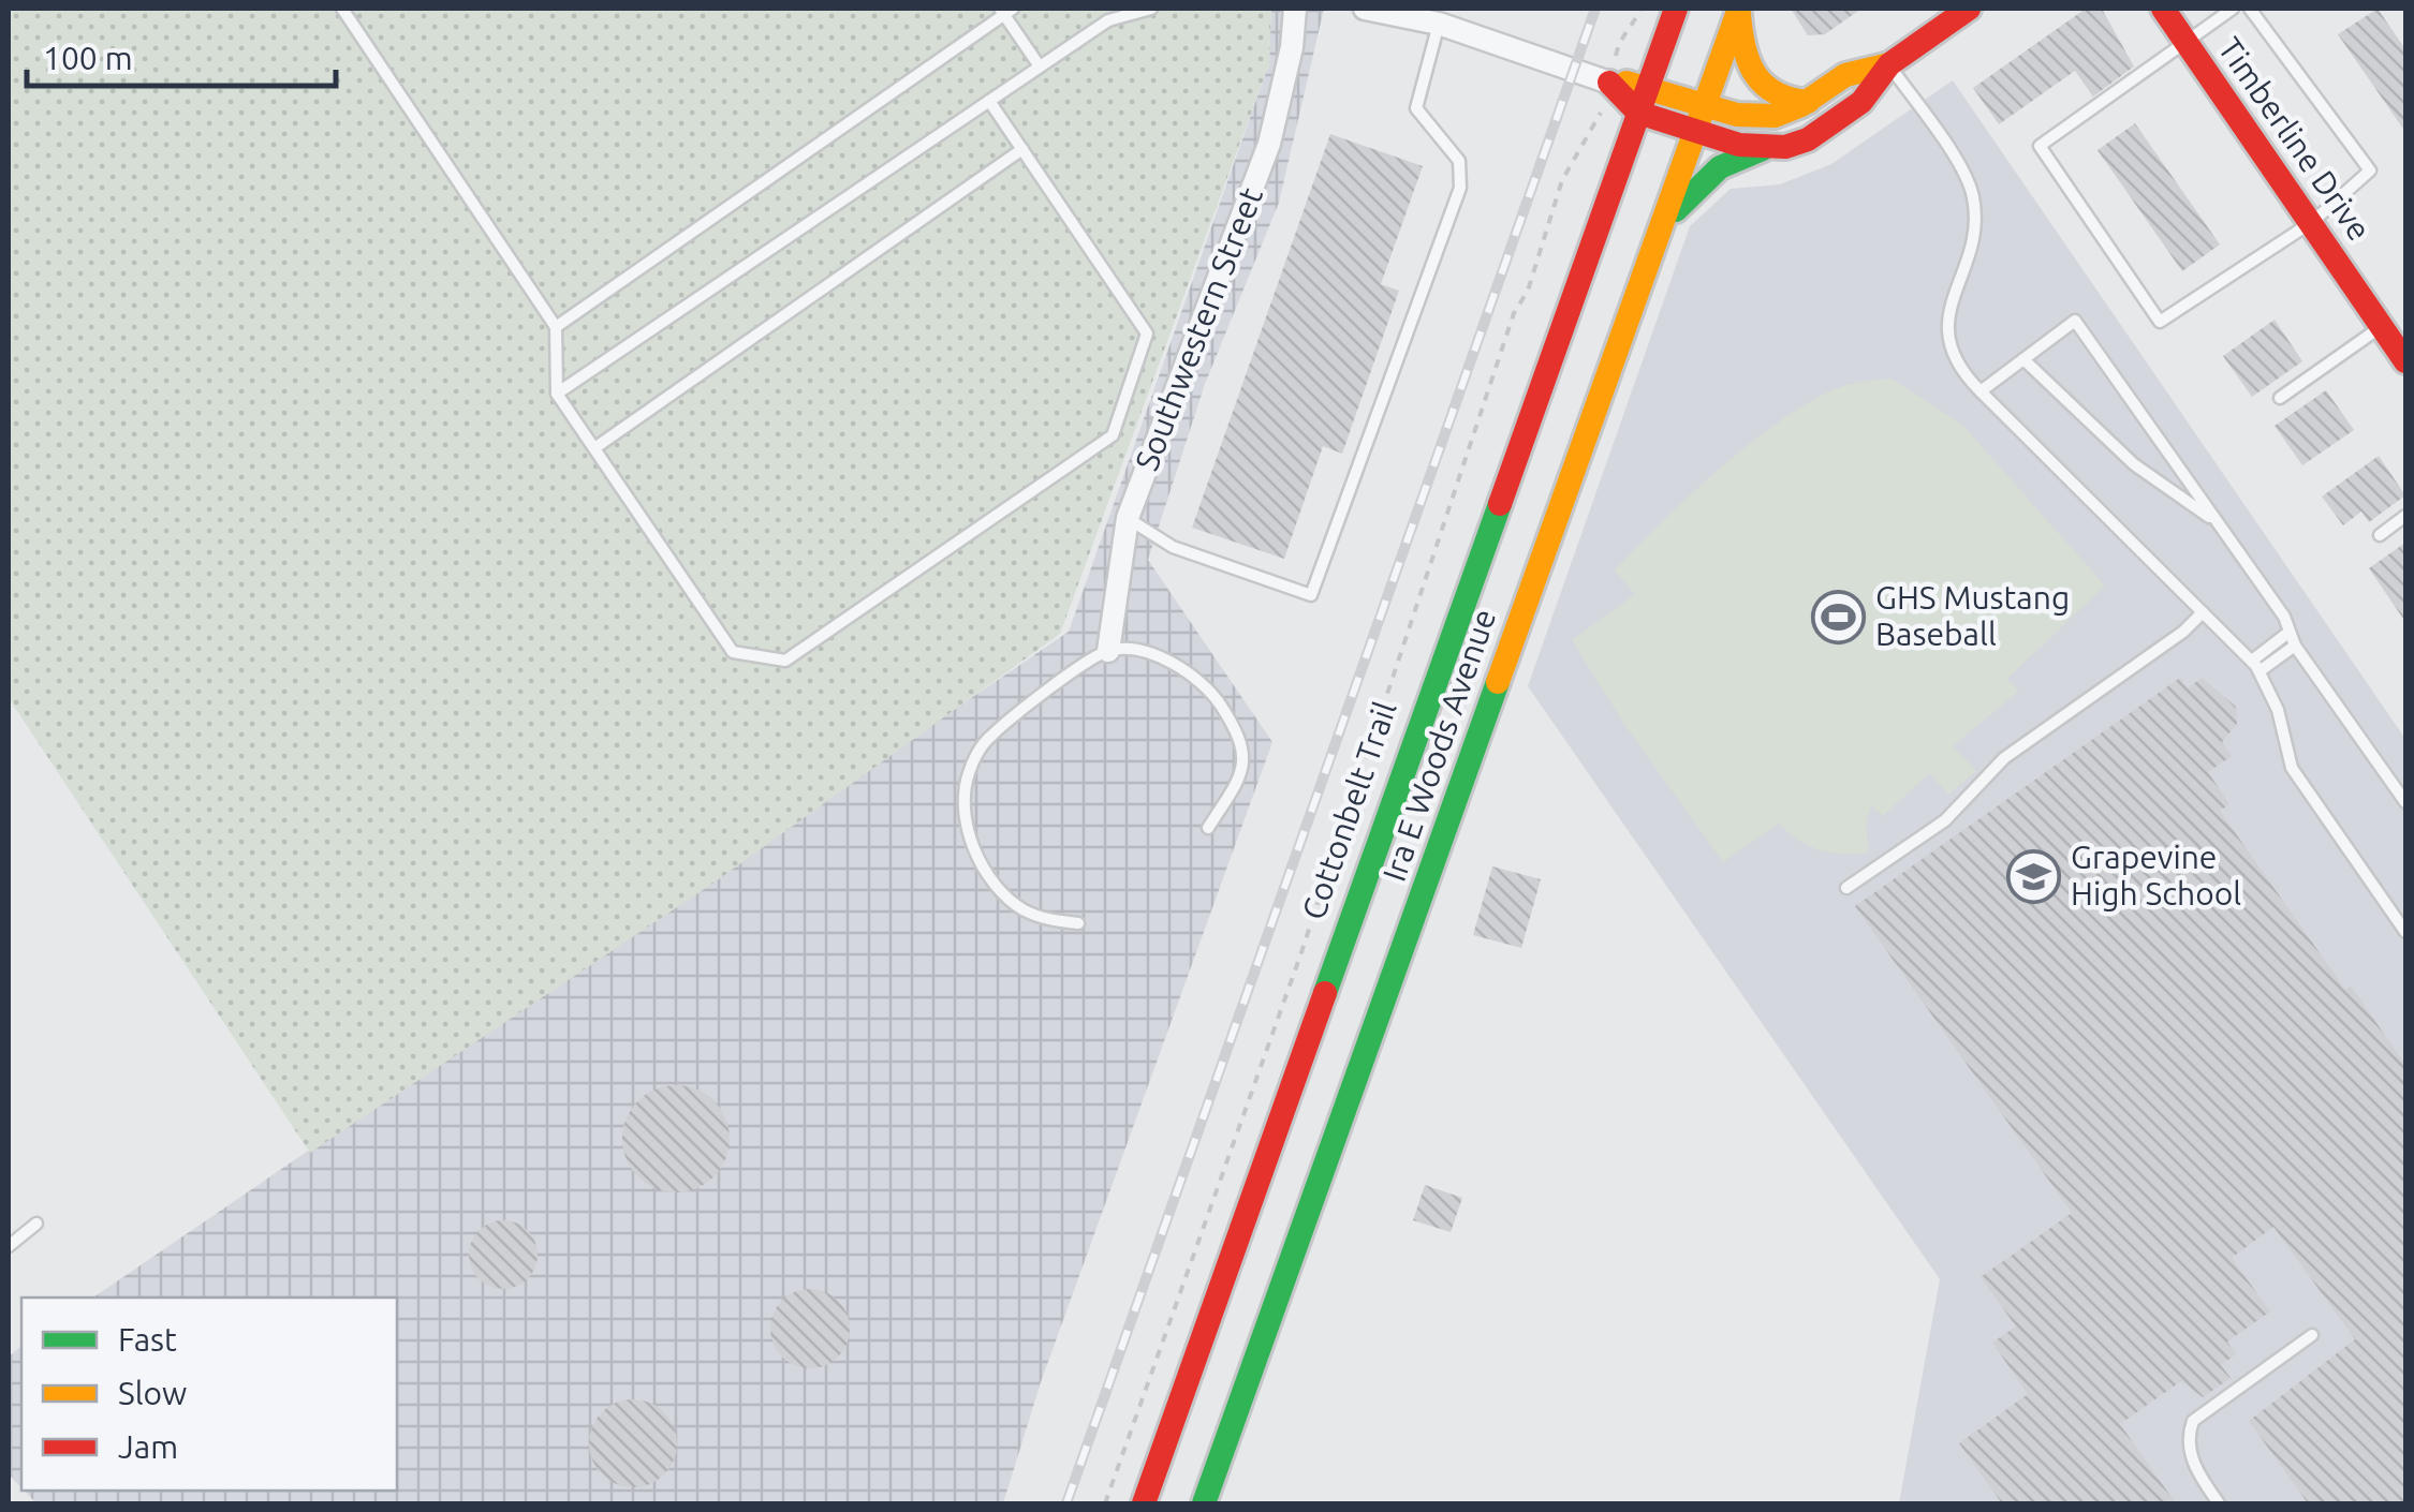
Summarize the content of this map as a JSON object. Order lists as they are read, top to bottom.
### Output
{
  "streets": {
    "main road": ["Timberline Drive", "Ira E Woods Avenue"],
    "street": ["Southwestern Street"],
    "path": ["Cottonbelt Trail"]
  },
  "places": {
    "sports": ["GHS Mustang Baseball"],
    "school or university": ["Grapevine High School"]
  },
  "legend": ["Fast", "Slow", "Jam"],
  "scale_bar": "100 m"
}
